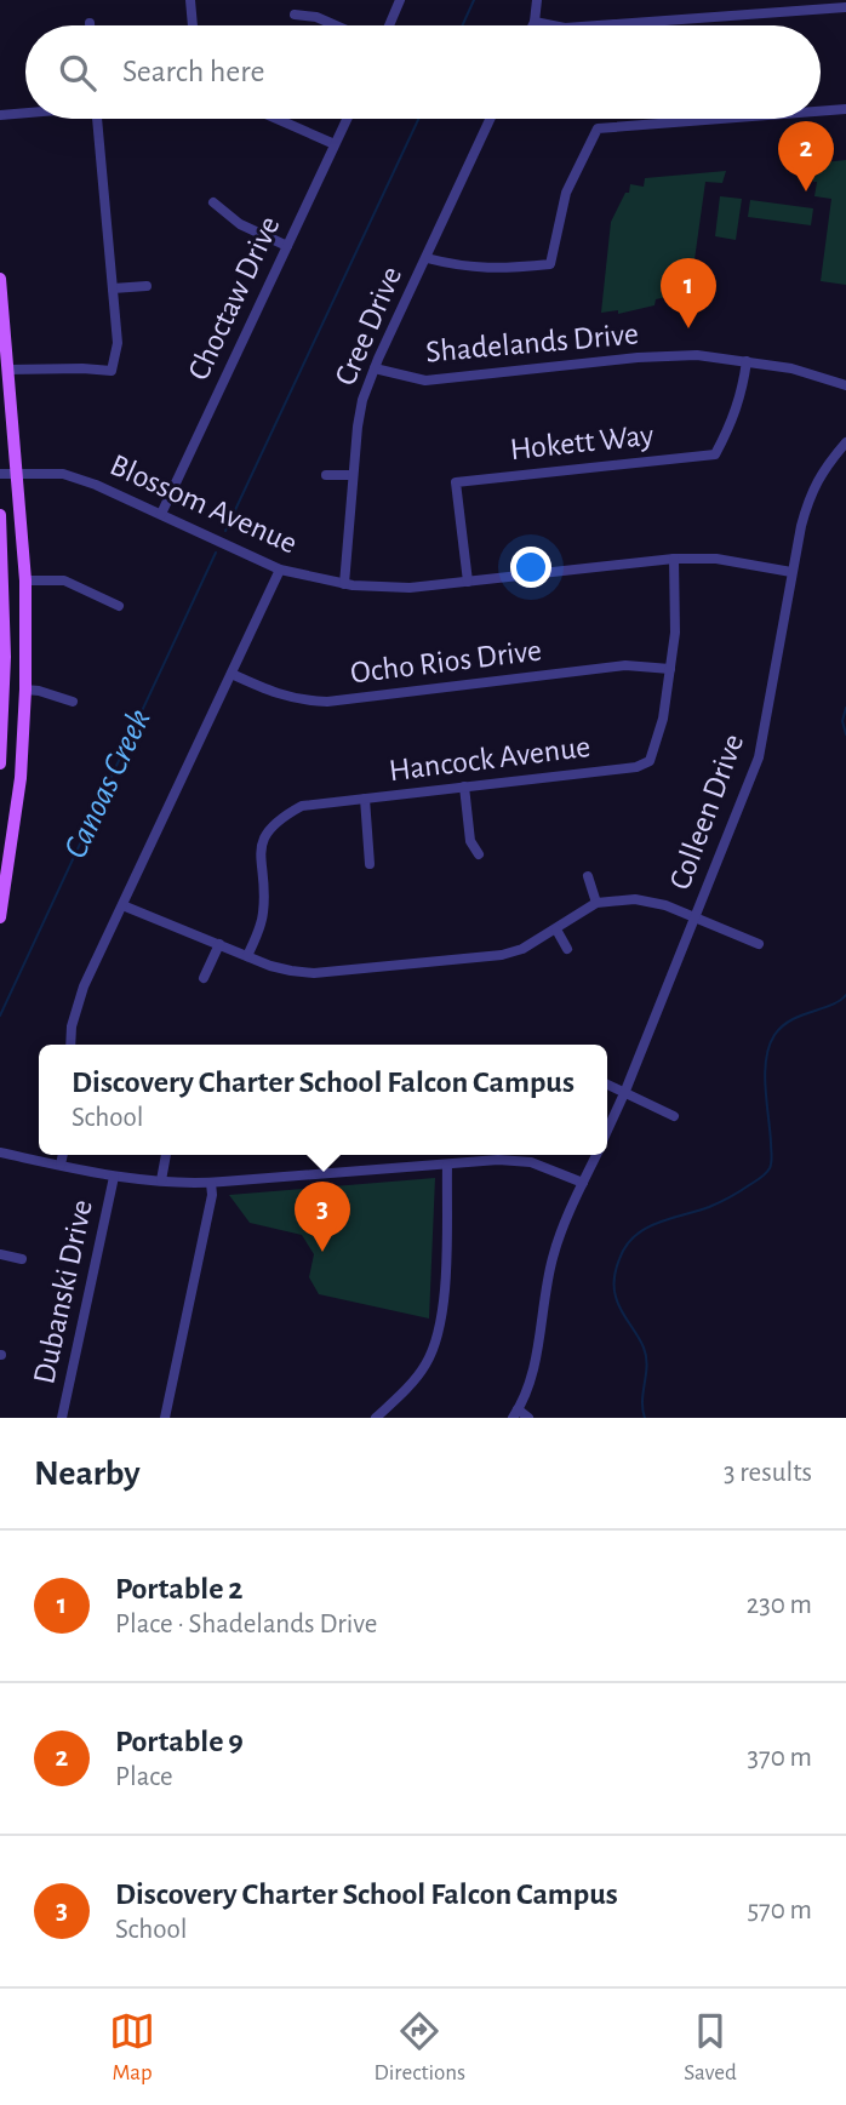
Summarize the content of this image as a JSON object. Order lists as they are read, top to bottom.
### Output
{
  "streets": {
    "street": [
      "Choctaw Drive",
      "Cree Drive",
      "Shadelands Drive",
      "Hokett Way",
      "Blossom Avenue",
      "Ocho Rios Drive",
      "Hancock Avenue",
      "Colleen Drive",
      "Dubanski Drive"
    ]
  },
  "crossings": [
    ["Choctaw Drive", "Blossom Avenue"],
    ["Cree Drive", "Shadelands Drive"],
    ["Cree Drive", "Blossom Avenue"],
    ["Shadelands Drive", "Hokett Way"],
    ["Hokett Way", "Blossom Avenue"],
    ["Blossom Avenue", "Hancock Avenue"],
    ["Blossom Avenue", "Colleen Drive"],
    ["Ocho Rios Drive", "Hancock Avenue"]
  ],
  "water": ["Canoas Creek"],
  "page": {
    "search": "Search here",
    "pins": ["2", "1", "3"],
    "popup": ["Discovery Charter School Falcon Campus", "School"],
    "heading": ["Nearby", "3 results"],
    "list": [
      {
        "mark": "1",
        "name": "Portable 2",
        "note": "Place · Shadelands Drive",
        "value": "230 m"
      },
      {
        "mark": "2",
        "name": "Portable 9",
        "note": "Place",
        "value": "370 m"
      },
      {
        "mark": "3",
        "name": "Discovery Charter School Falcon Campus",
        "note": "School",
        "value": "570 m"
      }
    ],
    "nav": ["Map", "Directions", "Saved"]
  }
}
